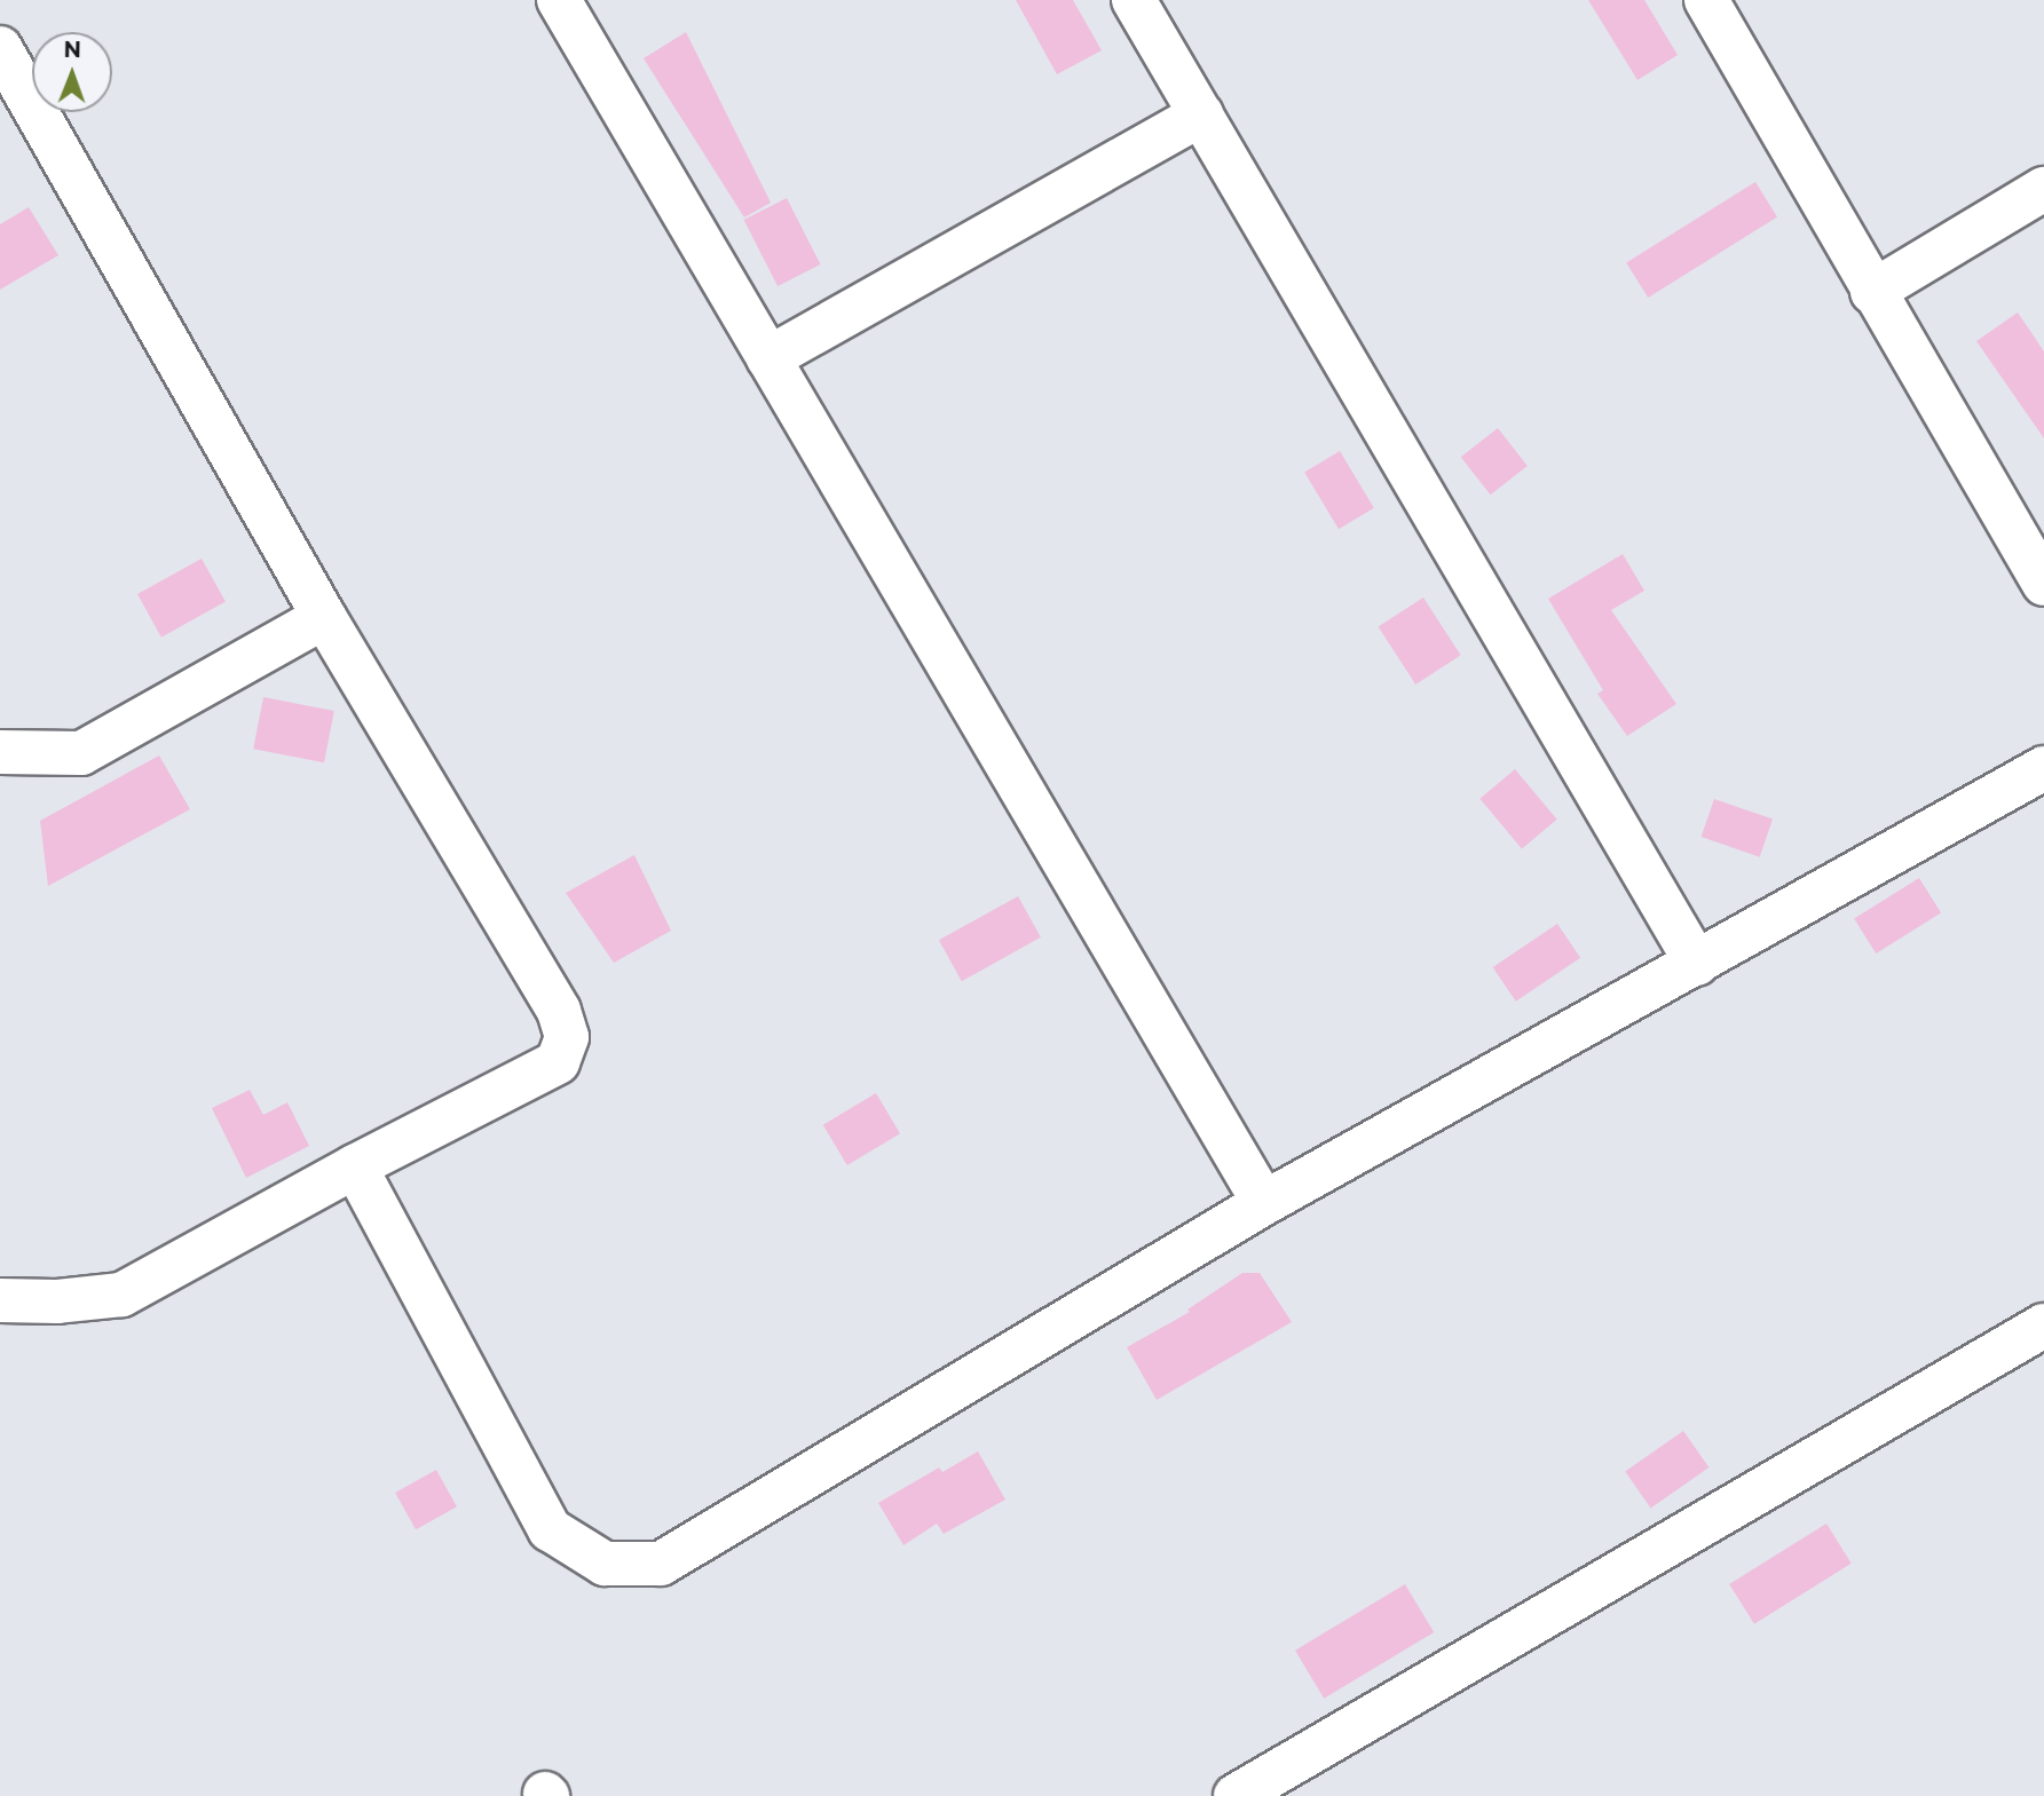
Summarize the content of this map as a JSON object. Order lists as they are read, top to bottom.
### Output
{
  "north": "top"
}
